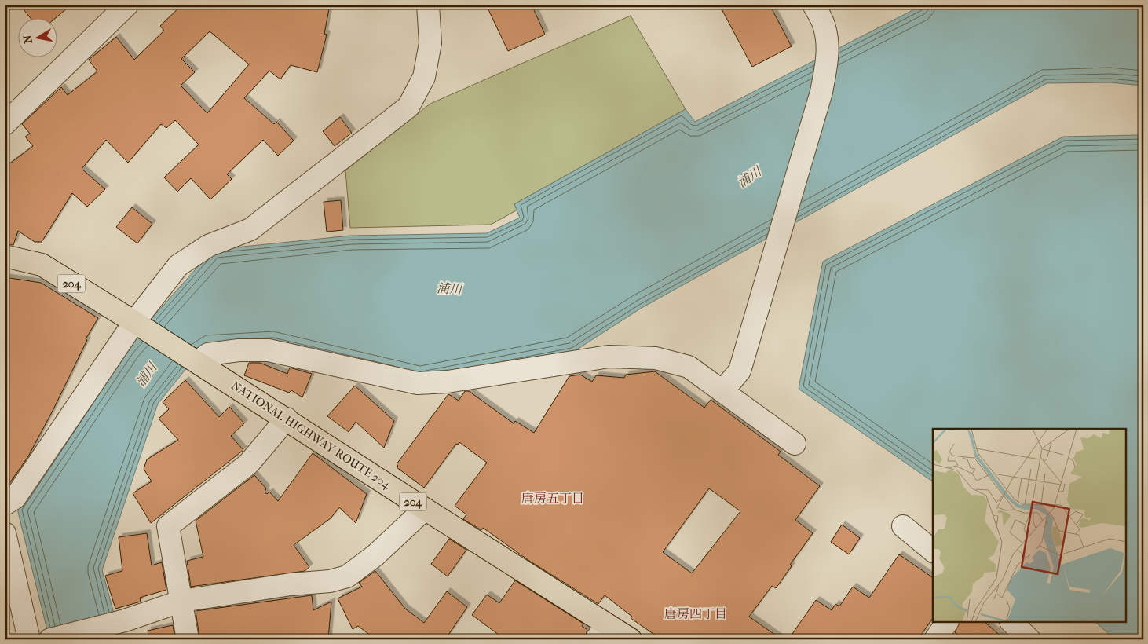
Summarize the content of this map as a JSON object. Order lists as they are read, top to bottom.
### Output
{
  "streets": {
    "highway": ["204", "NATIONAL HIGHWAY ROUTE 204"]
  },
  "districts": ["唐房五丁目", "唐房四丁目"],
  "water": ["浦川"],
  "north": "left"
}
